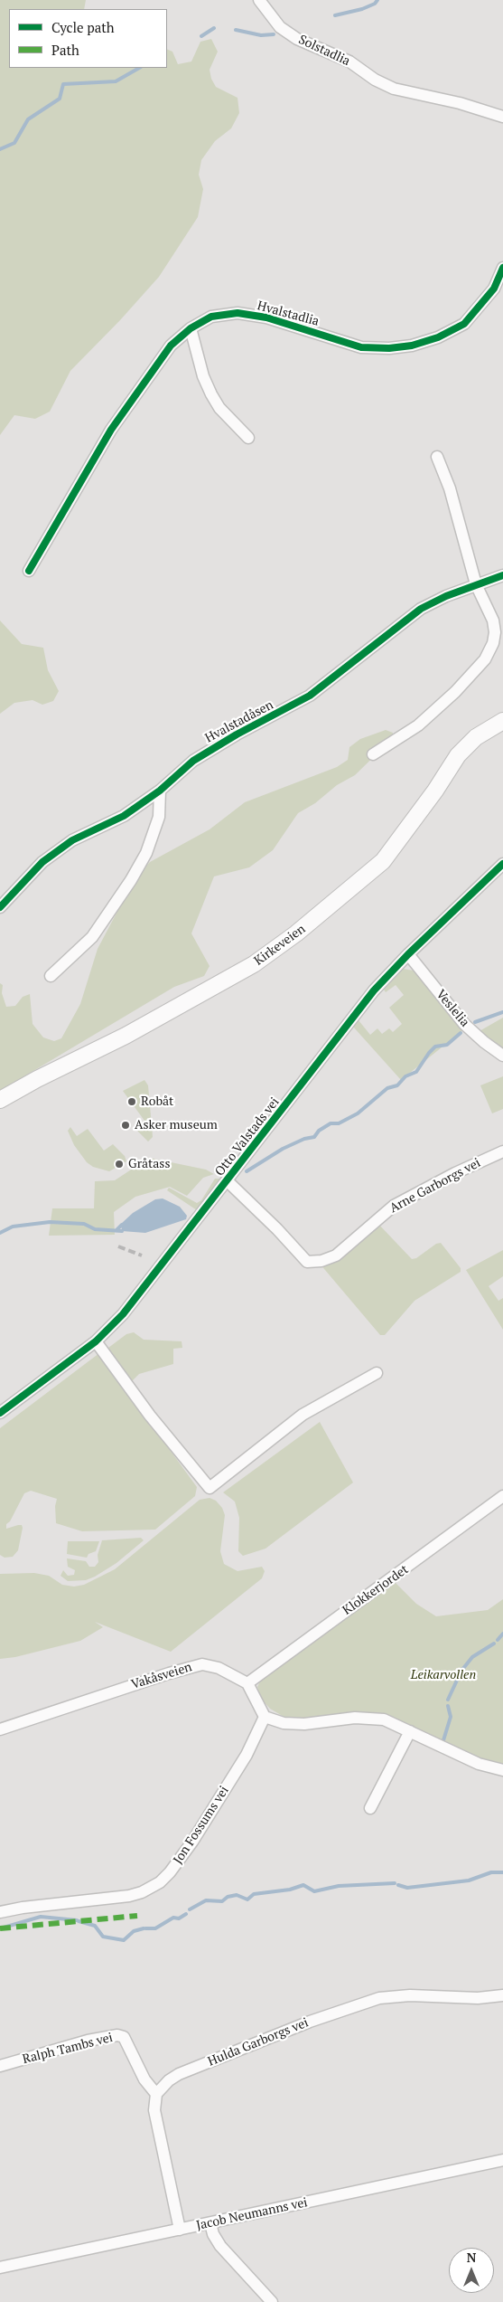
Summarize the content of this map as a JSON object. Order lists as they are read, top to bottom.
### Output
{
  "streets": {
    "main road": ["Kirkeveien"],
    "street": [
      "Solstadlia",
      "Hvalstadlia",
      "Hvalstadåsen",
      "Veslelia",
      "Otto Valstads vei",
      "Arne Garborgs vei",
      "Klokkerjordet",
      "Vakåsveien",
      "Jon Fossums vei",
      "Hulda Garborgs vei",
      "Ralph Tambs vei",
      "Jacob Neumanns vei"
    ]
  },
  "crossings": [
    ["Veslelia", "Otto Valstads vei"],
    ["Otto Valstads vei", "Arne Garborgs vei"],
    ["Klokkerjordet", "Vakåsveien"],
    ["Hulda Garborgs vei", "Ralph Tambs vei"]
  ],
  "parks": ["Leikarvollen"],
  "places": ["Robåt", "Asker museum", "Gråtass"],
  "legend": ["Cycle path", "Path"],
  "north": "top"
}
